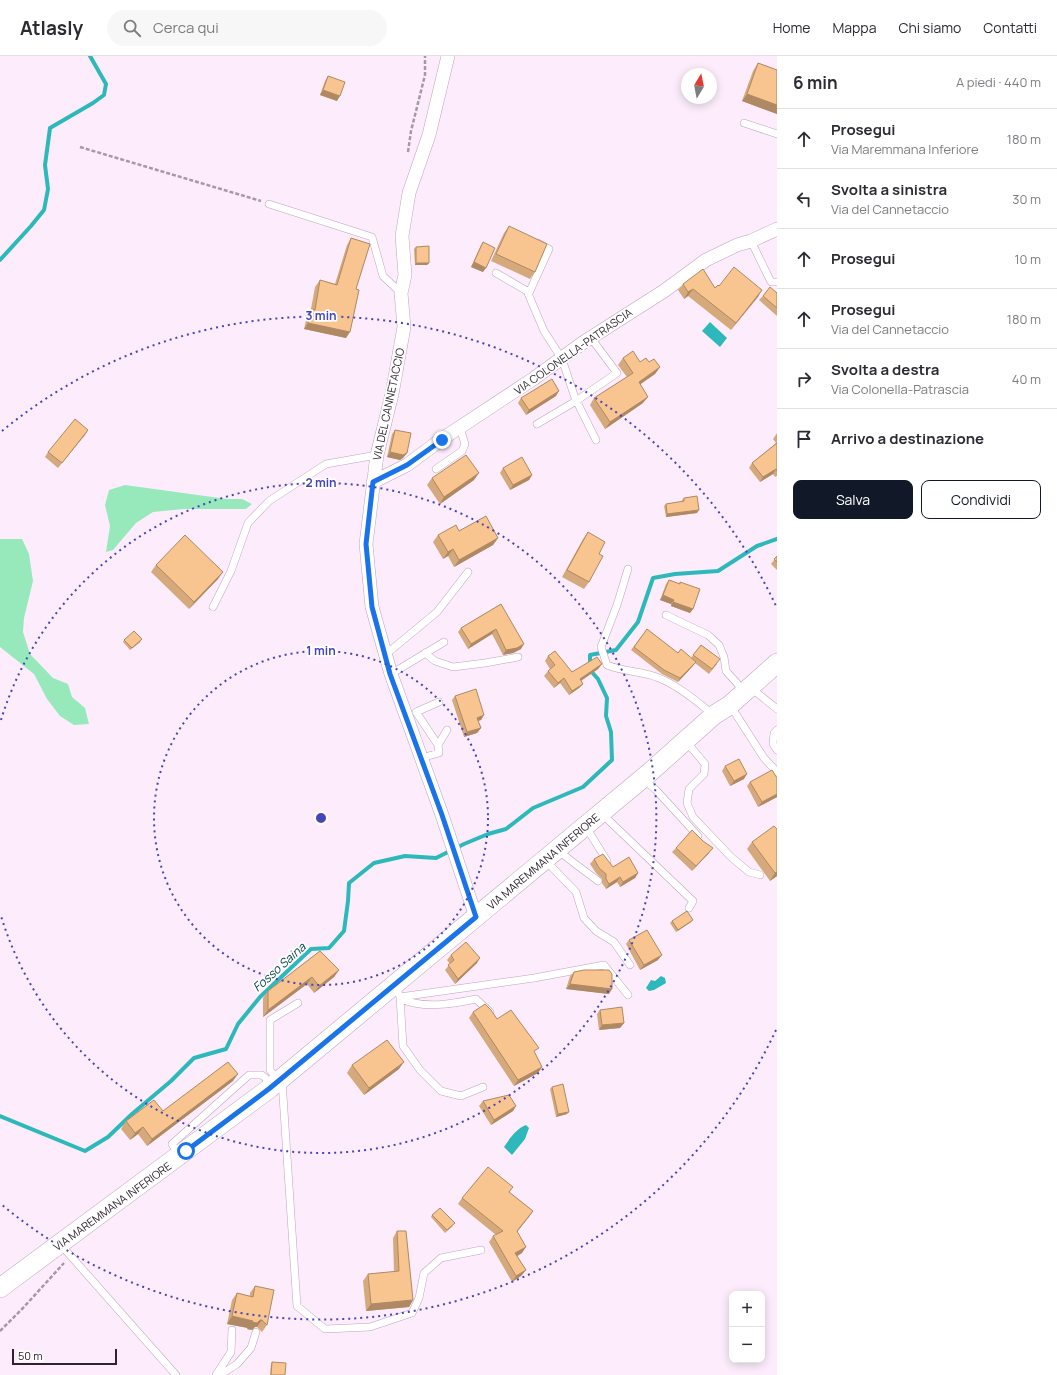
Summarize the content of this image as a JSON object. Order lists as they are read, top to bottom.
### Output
{
  "streets": {
    "main road": ["VIA MAREMMANA INFERIORE"],
    "street": ["VIA COLONELLA-PATRASCIA", "VIA DEL CANNETACCIO"]
  },
  "crossings": [
    ["VIA COLONELLA-PATRASCIA", "VIA DEL CANNETACCIO"],
    ["VIA DEL CANNETACCIO", "VIA MAREMMANA INFERIORE"]
  ],
  "water": ["Fosso Saina"],
  "scale_bar": "50 m",
  "north": "top",
  "page": {
    "header": "Atlasly",
    "search": "Cerca qui",
    "nav": [
      "Home",
      "Mappa",
      "Chi siamo",
      "Contatti"
    ],
    "heading": ["6 min", "A piedi · 440 m"],
    "list": [
      ["Prosegui", "Via Maremmana Inferiore", "180 m"],
      ["Svolta a sinistra", "Via del Cannetaccio", "30 m"],
      ["Prosegui", "10 m"],
      ["Prosegui", "Via del Cannetaccio", "180 m"],
      ["Svolta a destra", "Via Colonella-Patrascia", "40 m"],
      "Arrivo a destinazione"
    ],
    "buttons": ["Salva", "Condividi"],
    "map_buttons": ["+", "−"],
    "scale": "50 m"
  },
  "rings": ["3 min", "2 min", "1 min"]
}
